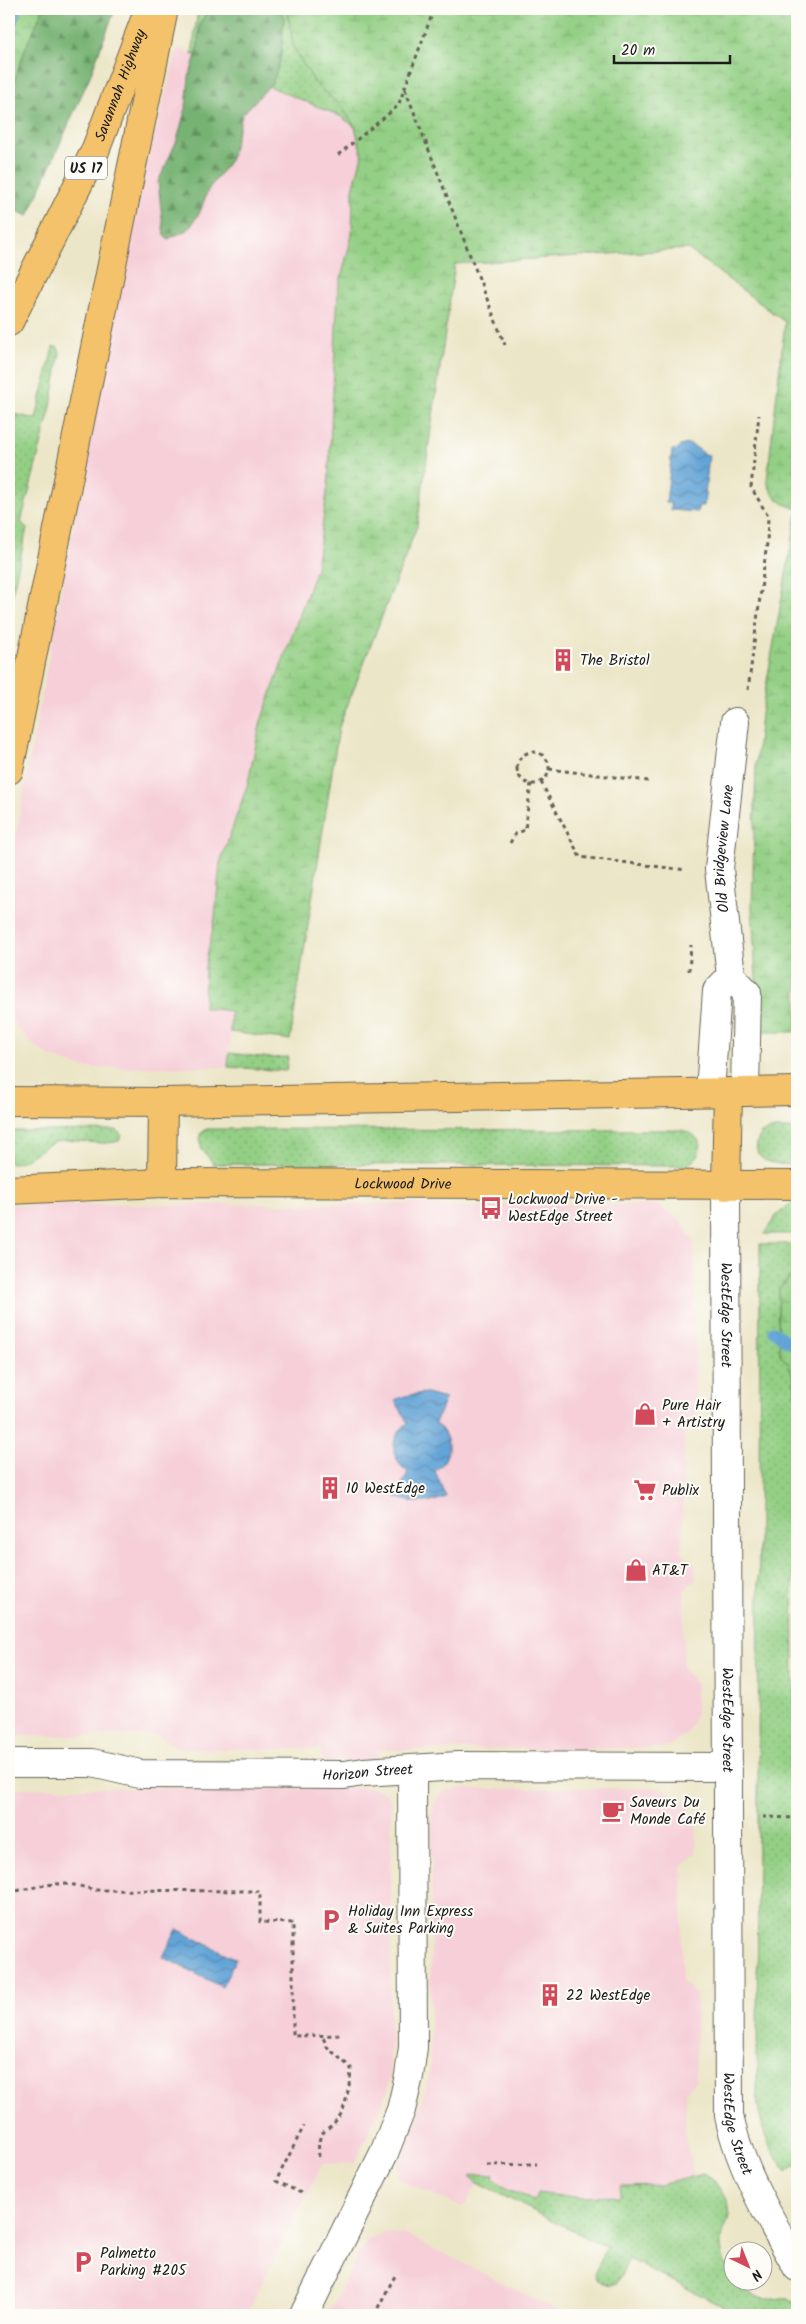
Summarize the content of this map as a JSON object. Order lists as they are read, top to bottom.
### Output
{
  "streets": {
    "main road": ["Savannah Highway", "US 17", "Lockwood Drive"],
    "street": ["Old Bridgeview Lane", "WestEdge Street", "Horizon Street"]
  },
  "crossings": [
    ["Lockwood Drive", "WestEdge Street"],
    ["WestEdge Street", "Horizon Street"]
  ],
  "places": {
    "building": ["The Bristol", "10 WestEdge", "22 WestEdge"],
    "bus stop": ["Lockwood Drive - WestEdge Street"],
    "shop": ["Pure Hair + Artistry", "AT&T"],
    "supermarket": ["Publix"],
    "cafe": ["Saveurs Du Monde Café"],
    "parking": ["Holiday Inn Express & Suites Parking", "Palmetto Parking #205"]
  },
  "scale_bar": "20 m",
  "north": "bottom right"
}
